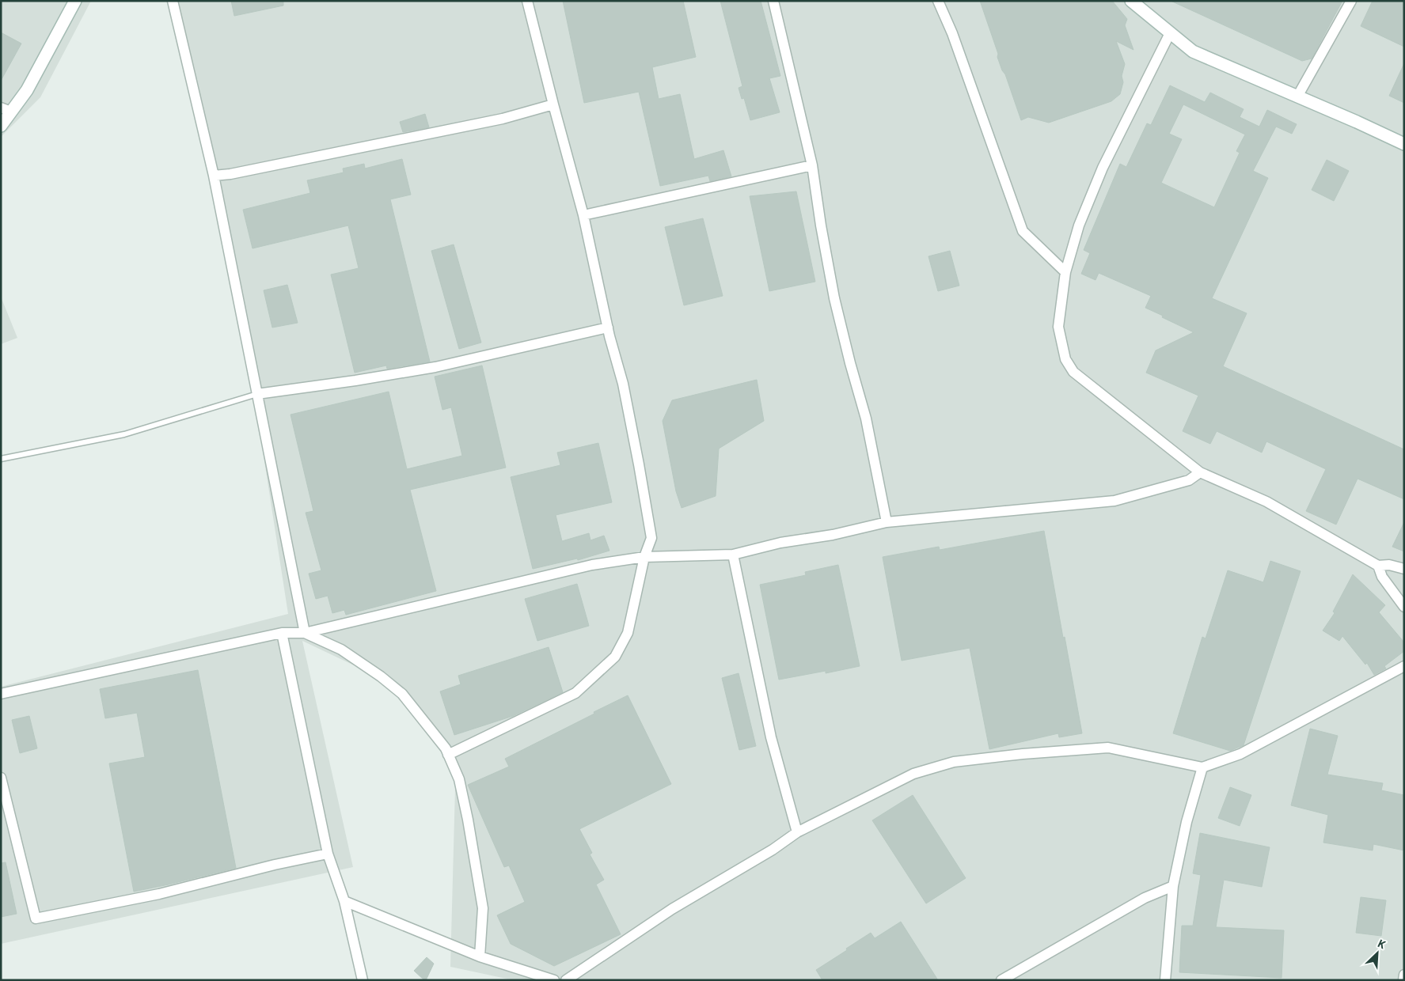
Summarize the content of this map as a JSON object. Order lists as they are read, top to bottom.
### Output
{
  "north": "top right"
}
